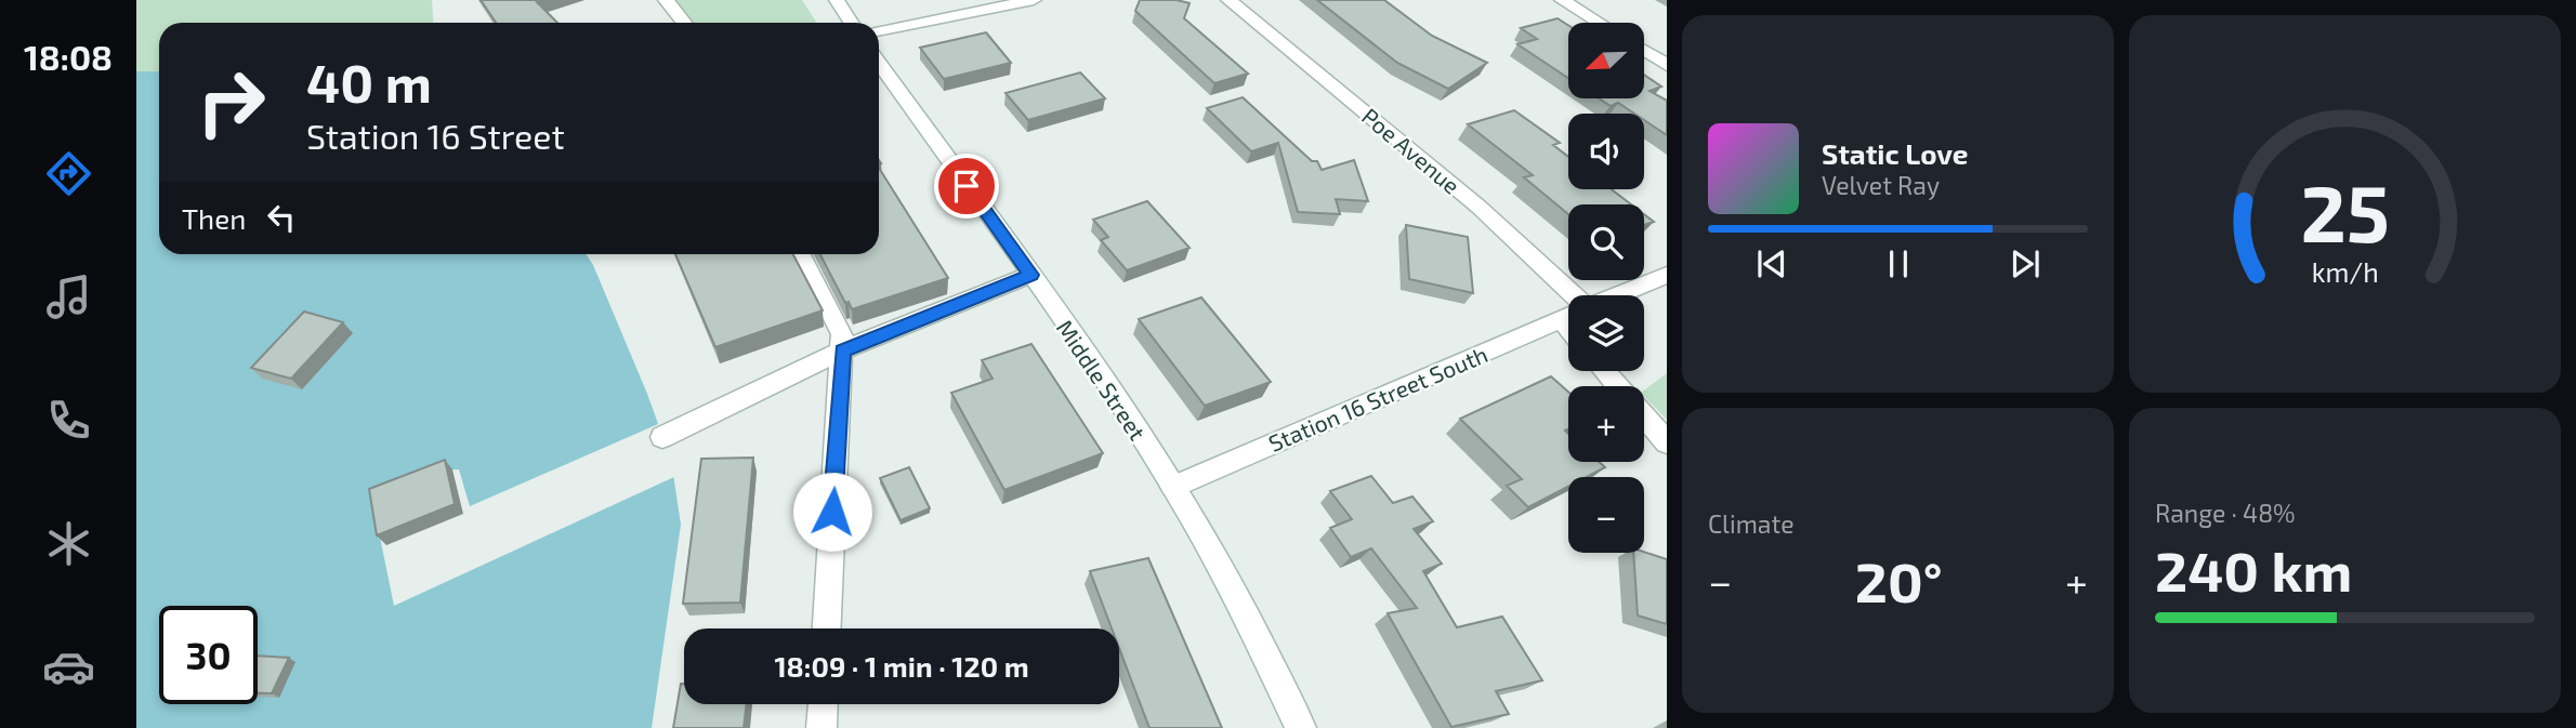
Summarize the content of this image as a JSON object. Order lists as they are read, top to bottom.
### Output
{
  "streets": {
    "street": ["Poe Avenue", "Middle Street", "Station 16 Street South"]
  },
  "crossings": [
    ["Middle Street", "Station 16 Street South"]
  ],
  "north": "bottom left",
  "page": {
    "tabs": "18:08",
    "map_buttons": ["+", "−"],
    "turn": ["40 m", "Station 16 Street"],
    "song": ["Static Love", "Velvet Ray"],
    "then": "Then",
    "tile": [
      "Climate",
      ["Range · 48%", "240 km"]
    ],
    "heat": ["−", "20°", "+"],
    "limit": "30",
    "trip": "18:09 · 1 min · 120 m",
    "gauge": ["25", "km/h"]
  }
}
